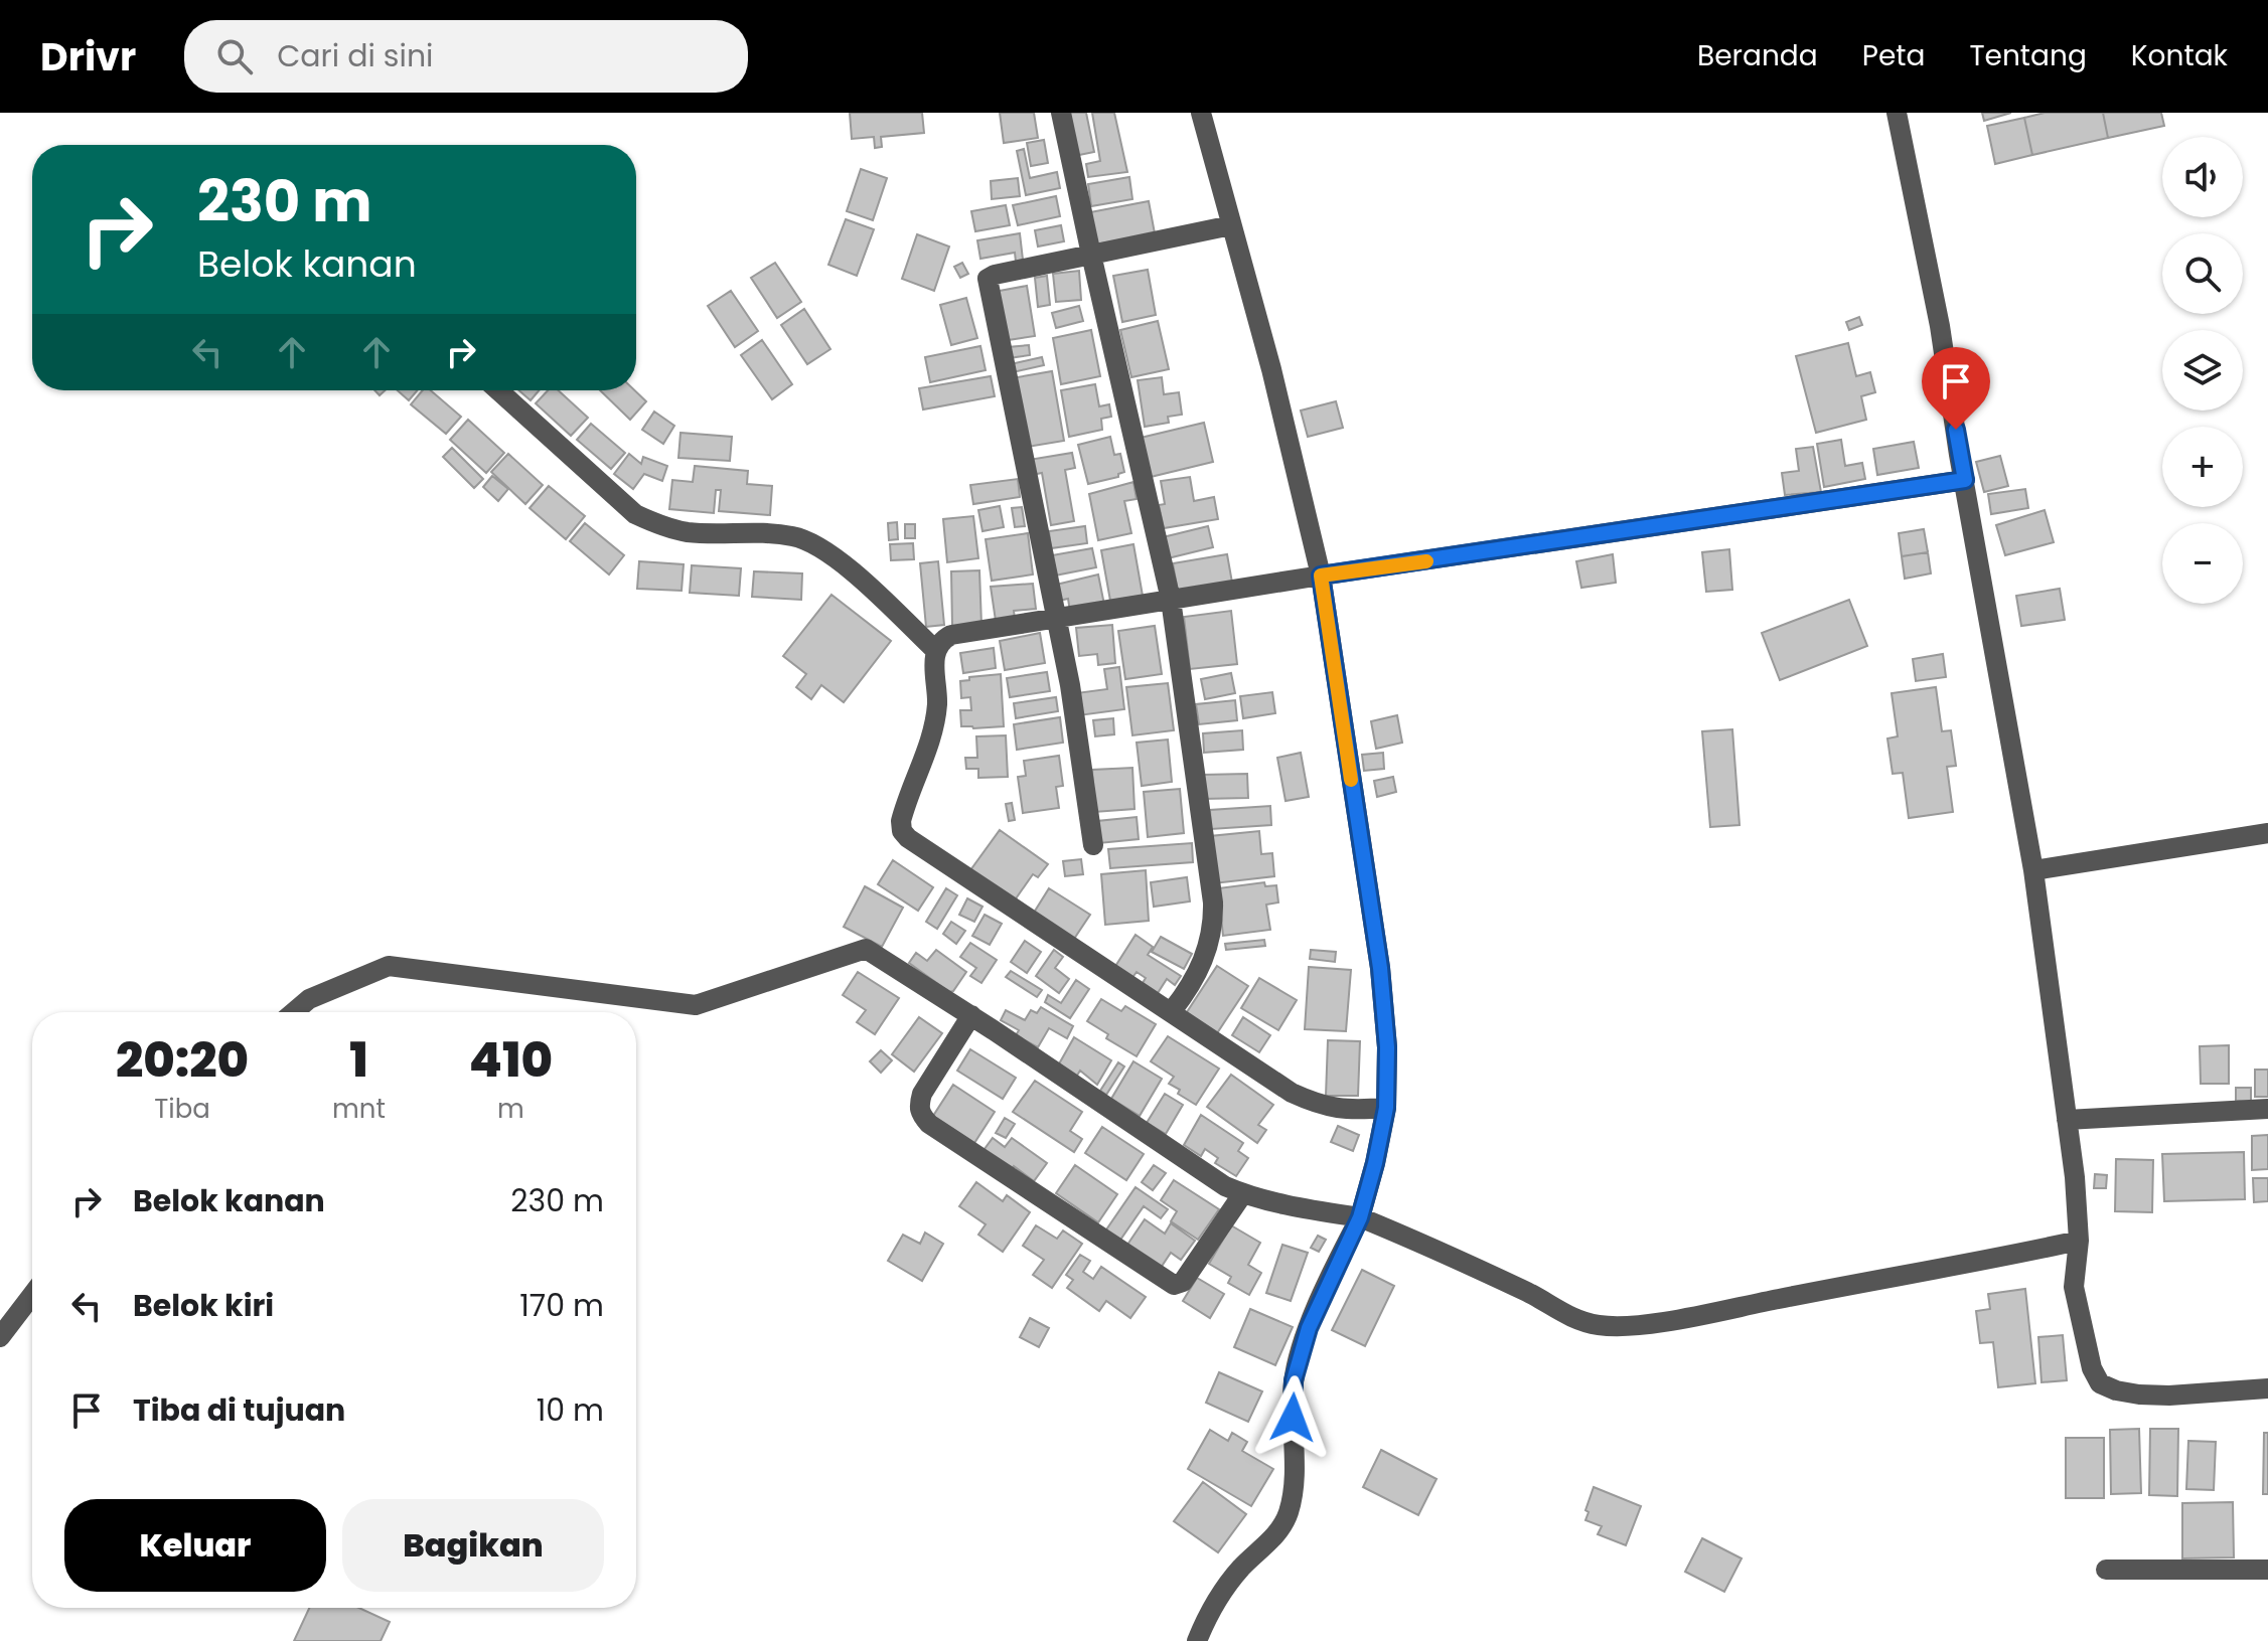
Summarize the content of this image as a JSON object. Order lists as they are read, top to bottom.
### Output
{
  "page": {
    "header": "Drivr",
    "search": "Cari di sini",
    "nav": [
      "Beranda",
      "Peta",
      "Tentang",
      "Kontak"
    ],
    "map_buttons": ["+", "−"],
    "turn": ["230 m", "Belok kanan"],
    "eta": [
      "20:20",
      "Tiba",
      "1",
      "mnt",
      "410",
      "m"
    ],
    "list": [
      {
        "name": "Belok kanan",
        "value": "230 m"
      },
      {
        "name": "Belok kiri",
        "value": "170 m"
      },
      {
        "name": "Tiba di tujuan",
        "value": "10 m"
      }
    ],
    "buttons": ["Keluar", "Bagikan"]
  }
}
